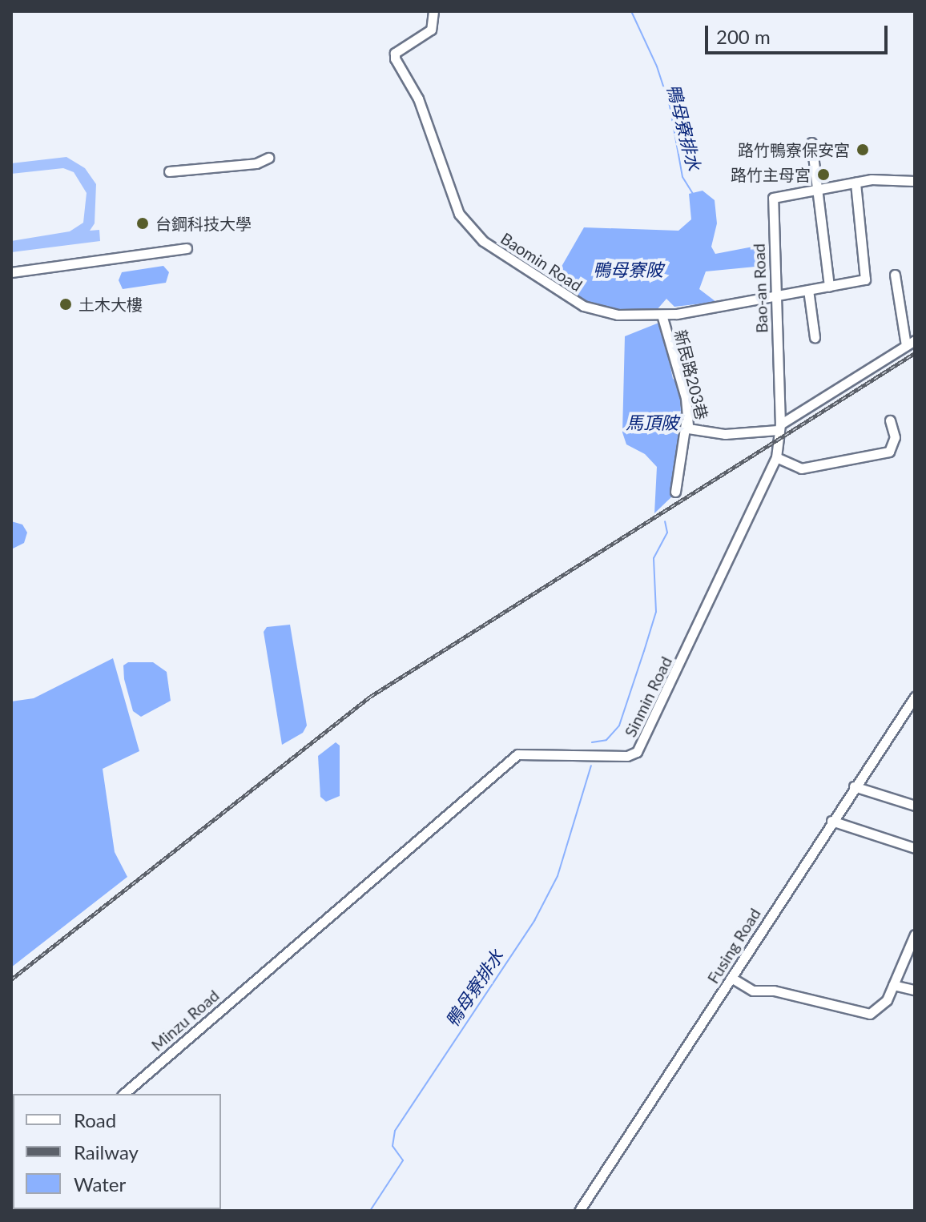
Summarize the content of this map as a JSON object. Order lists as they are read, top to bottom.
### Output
{
  "streets": {
    "street": [
      "Baomin Road",
      "Bao-an Road",
      "新民路203巷",
      "Sinmin Road",
      "Fusing Road",
      "Minzu Road"
    ]
  },
  "crossings": [
    ["Baomin Road", "Bao-an Road"],
    ["Baomin Road", "新民路203巷"],
    ["Bao-an Road", "新民路203巷"],
    ["Bao-an Road", "Sinmin Road"],
    ["新民路203巷", "Sinmin Road"],
    ["Sinmin Road", "Minzu Road"]
  ],
  "water": ["鴨母寮排水", "鴨母寮陂", "馬頂陂"],
  "places": [
    "路竹鴨寮保安宮",
    "路竹主母宮",
    "台鋼科技大學",
    "土木大樓"
  ],
  "legend": ["Road", "Railway", "Water"],
  "scale_bar": "200 m"
}
